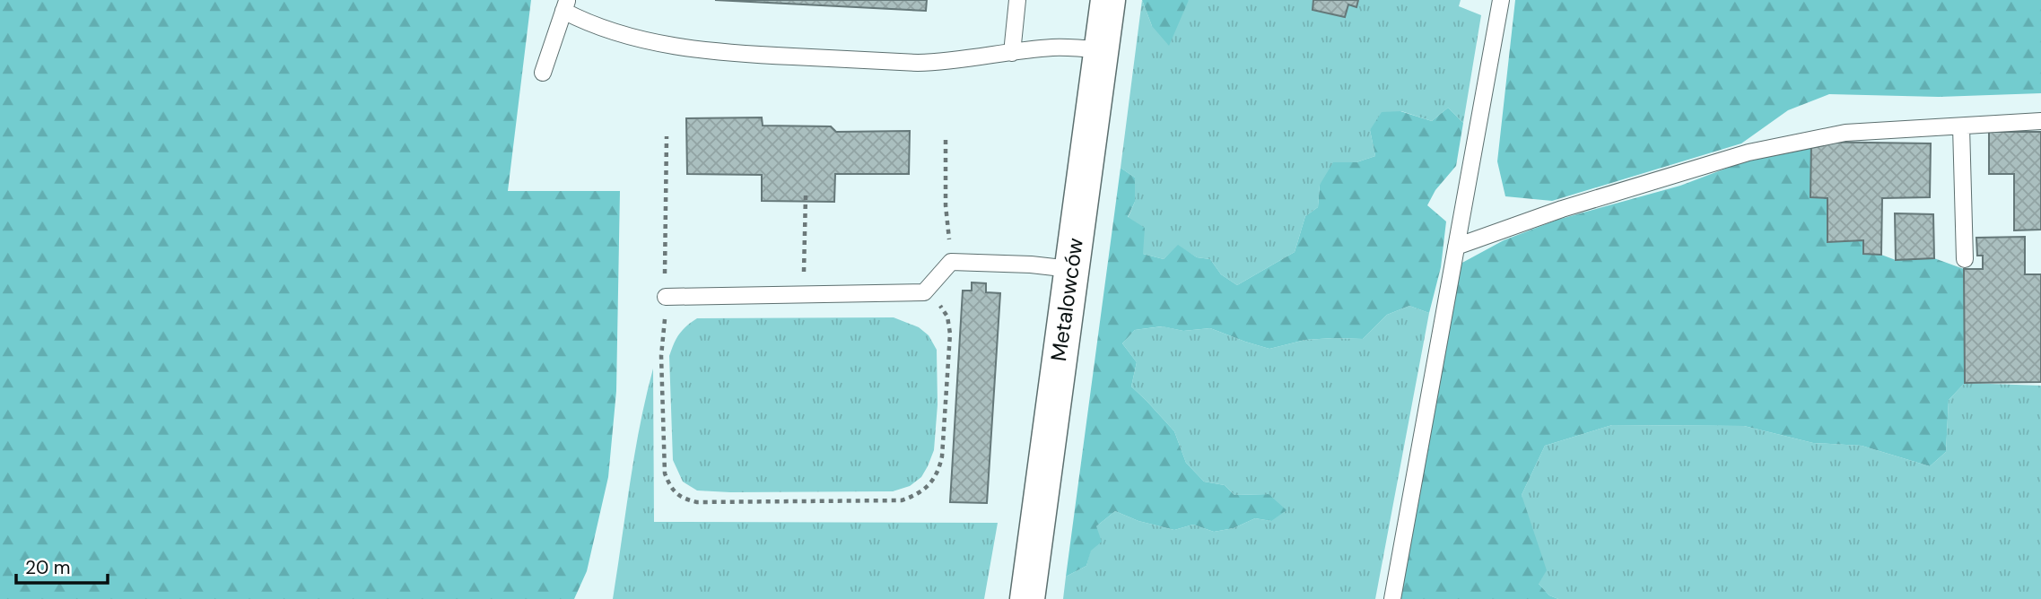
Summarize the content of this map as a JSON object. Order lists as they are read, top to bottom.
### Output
{
  "streets": {
    "street": ["Metalowców"]
  },
  "scale_bar": "20 m"
}
